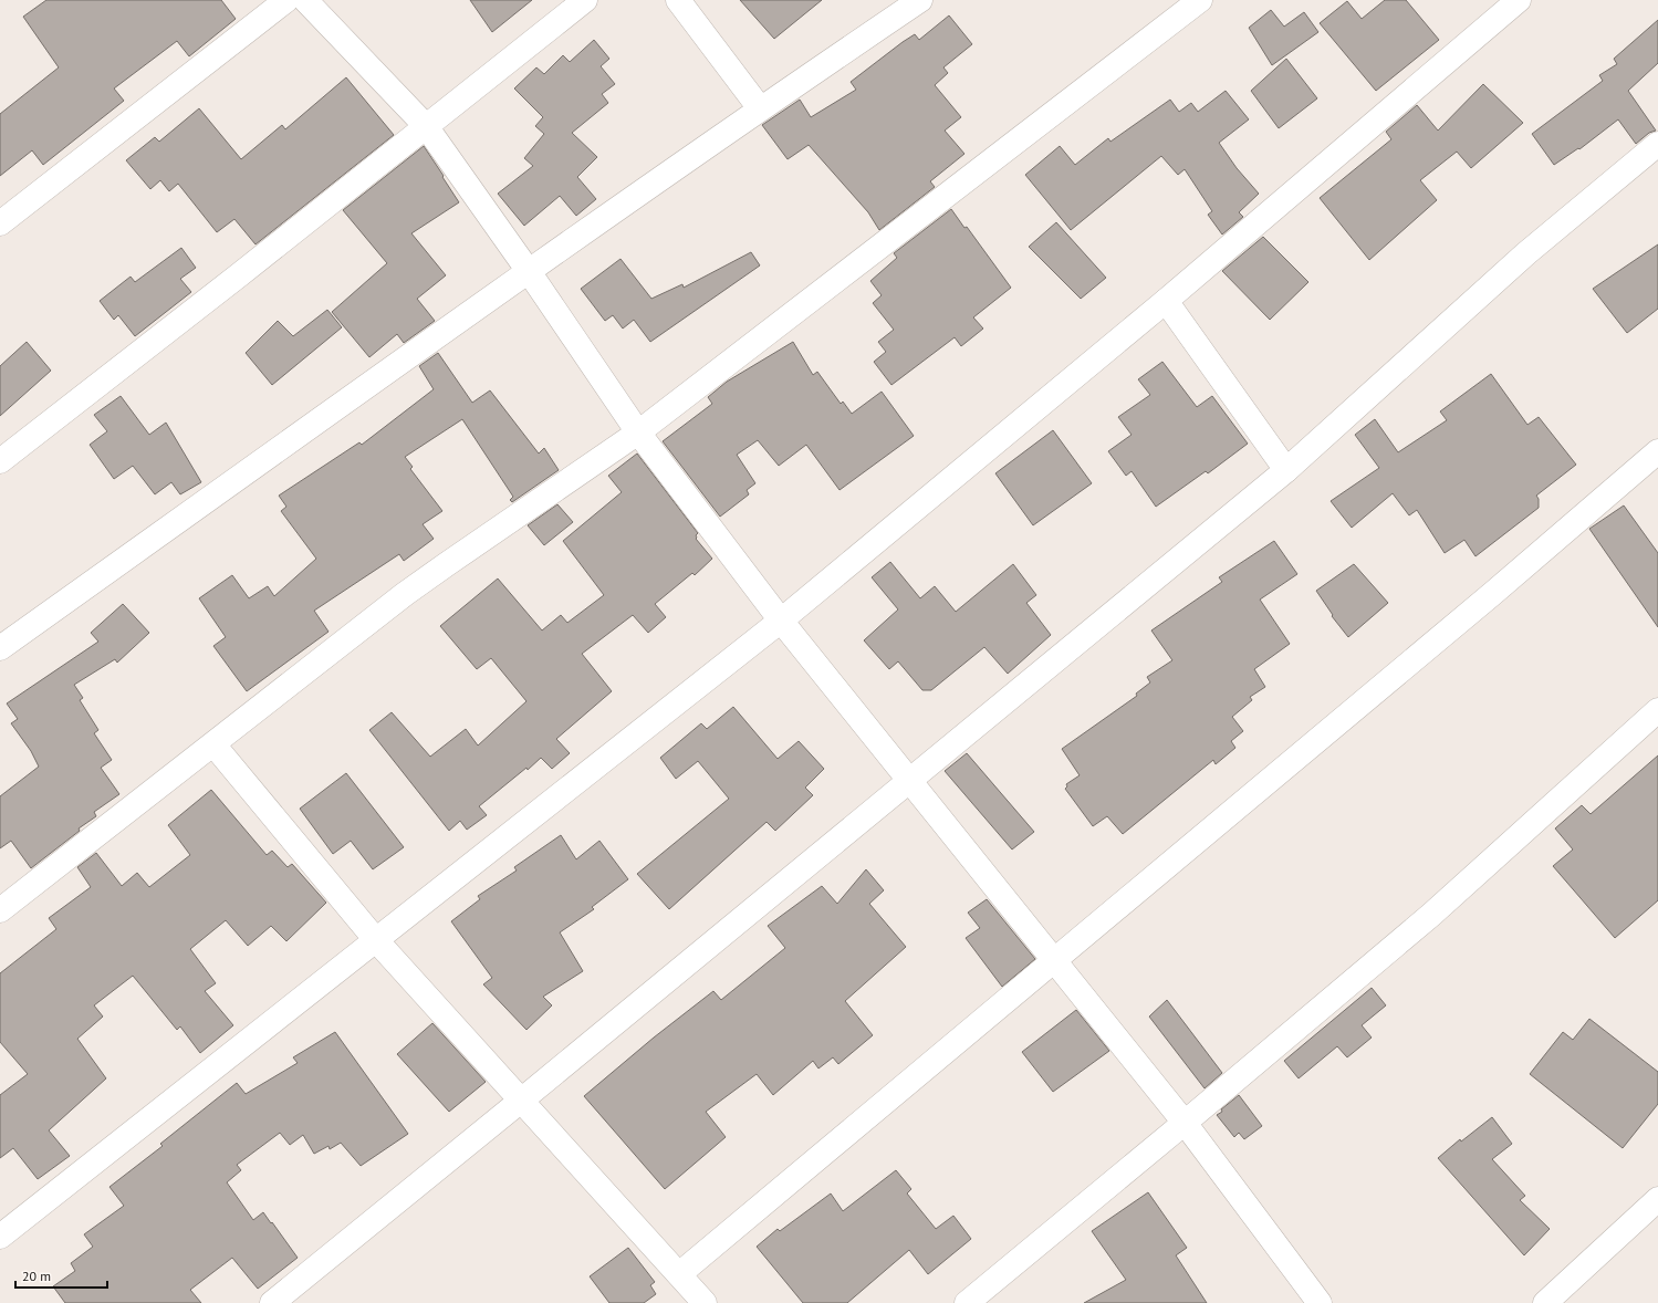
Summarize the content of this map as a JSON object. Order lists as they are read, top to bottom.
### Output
{
  "scale_bar": "20 m"
}
